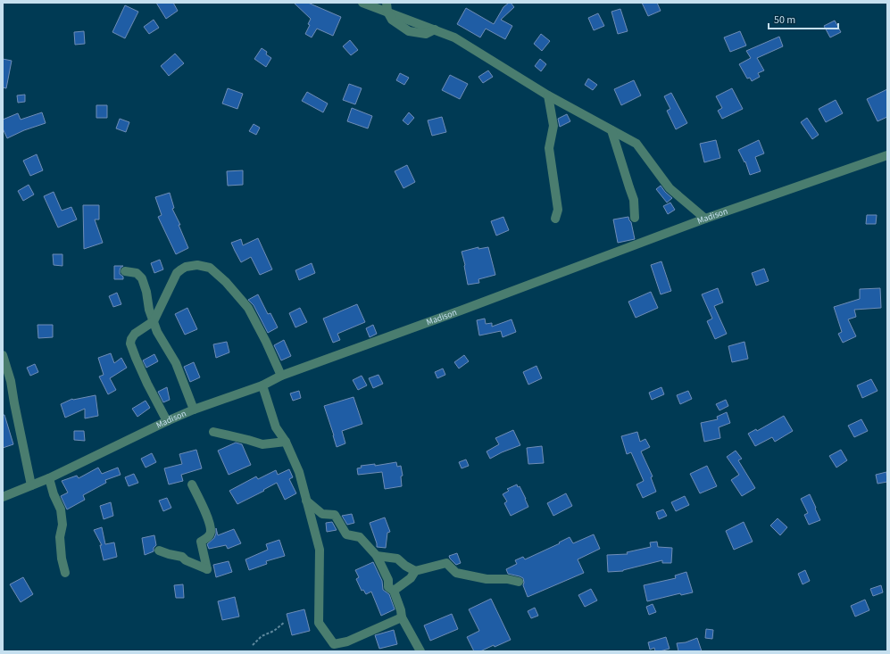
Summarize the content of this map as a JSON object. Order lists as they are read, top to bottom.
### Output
{
  "streets": {
    "street": ["Madison"]
  },
  "scale_bar": "50 m"
}
